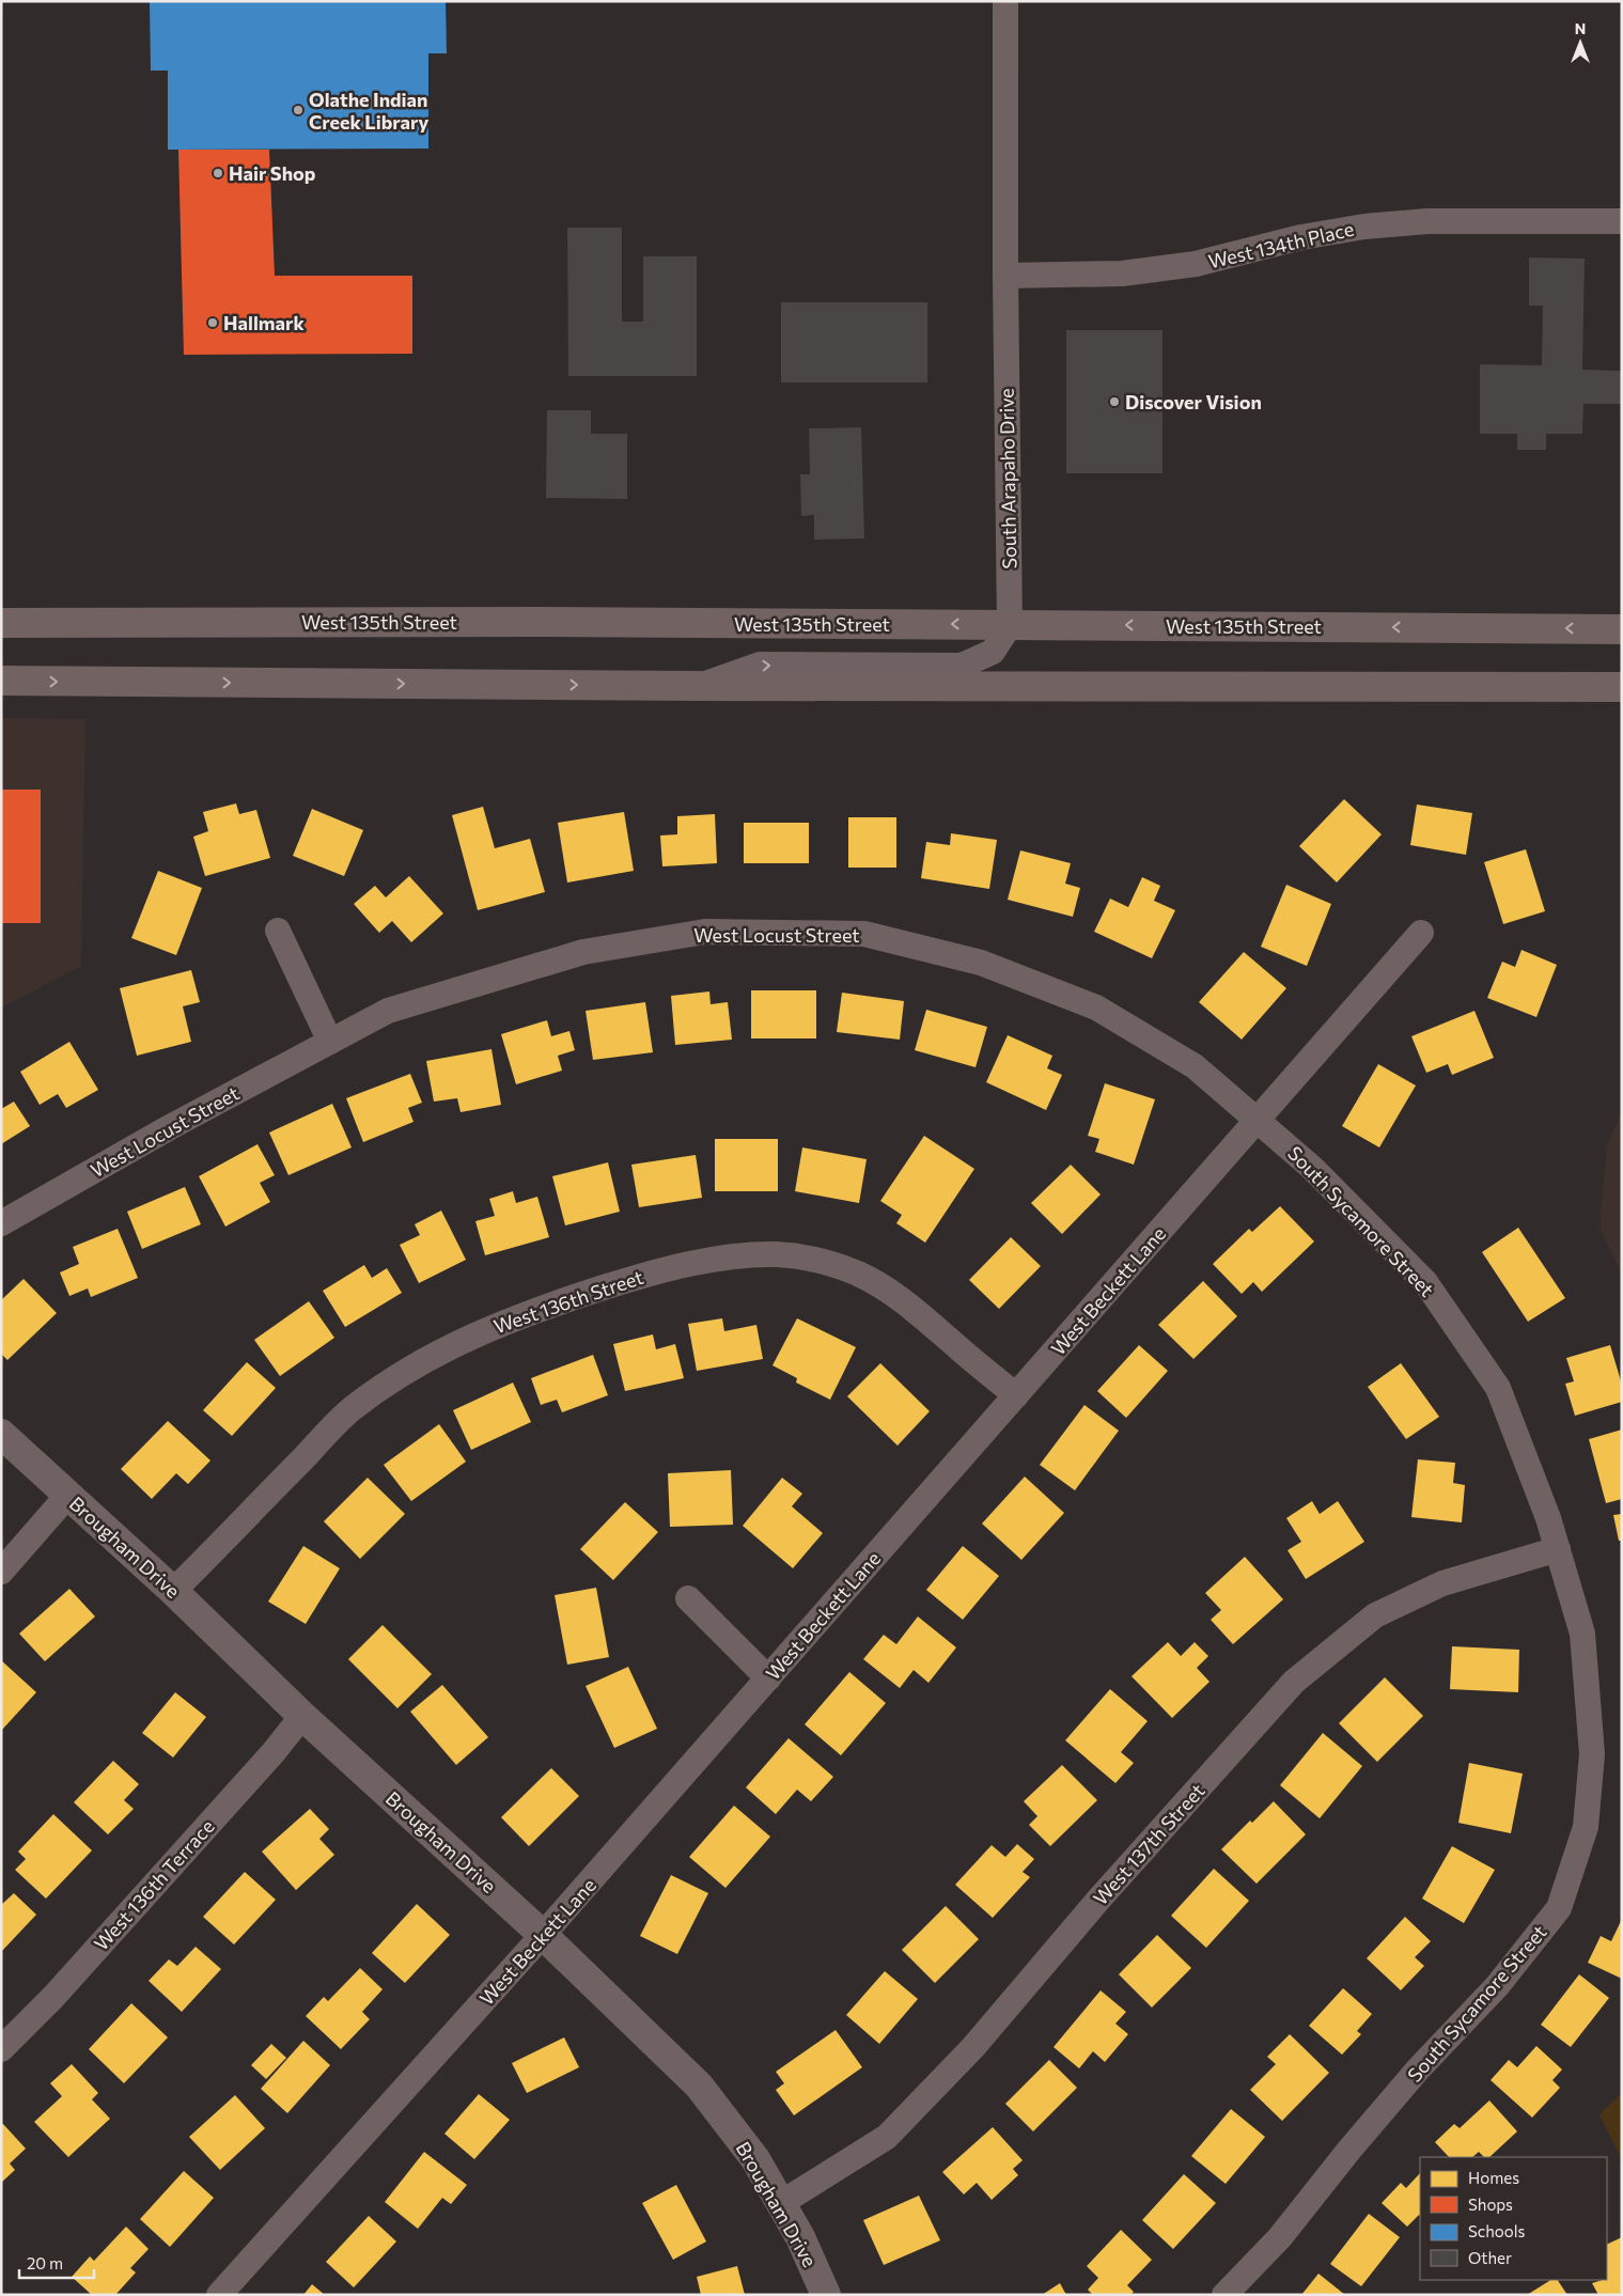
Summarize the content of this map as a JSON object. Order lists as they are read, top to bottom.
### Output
{
  "streets": {
    "main road": ["West 135th Street"],
    "street": [
      "West 134th Place",
      "South Arapaho Drive",
      "West Locust Street",
      "South Sycamore Street",
      "West Beckett Lane",
      "West 136th Street",
      "Brougham Drive",
      "West 137th Street",
      "West 136th Terrace"
    ]
  },
  "crossings": [
    ["West 134th Place", "South Arapaho Drive"],
    ["South Arapaho Drive", "West 135th Street"],
    ["West Locust Street", "South Sycamore Street"],
    ["West Locust Street", "West Beckett Lane"],
    ["South Sycamore Street", "West Beckett Lane"],
    ["South Sycamore Street", "West 137th Street"],
    ["West Beckett Lane", "West 136th Street"],
    ["West Beckett Lane", "Brougham Drive"],
    ["West 136th Street", "Brougham Drive"],
    ["Brougham Drive", "West 137th Street"],
    ["Brougham Drive", "West 136th Terrace"]
  ],
  "places": [
    "Olathe Indian Creek Library",
    "Hair Shop",
    "Hallmark",
    "Discover Vision"
  ],
  "legend": [
    "Homes",
    "Shops",
    "Schools",
    "Other"
  ],
  "scale_bar": "20 m",
  "north": "top"
}
